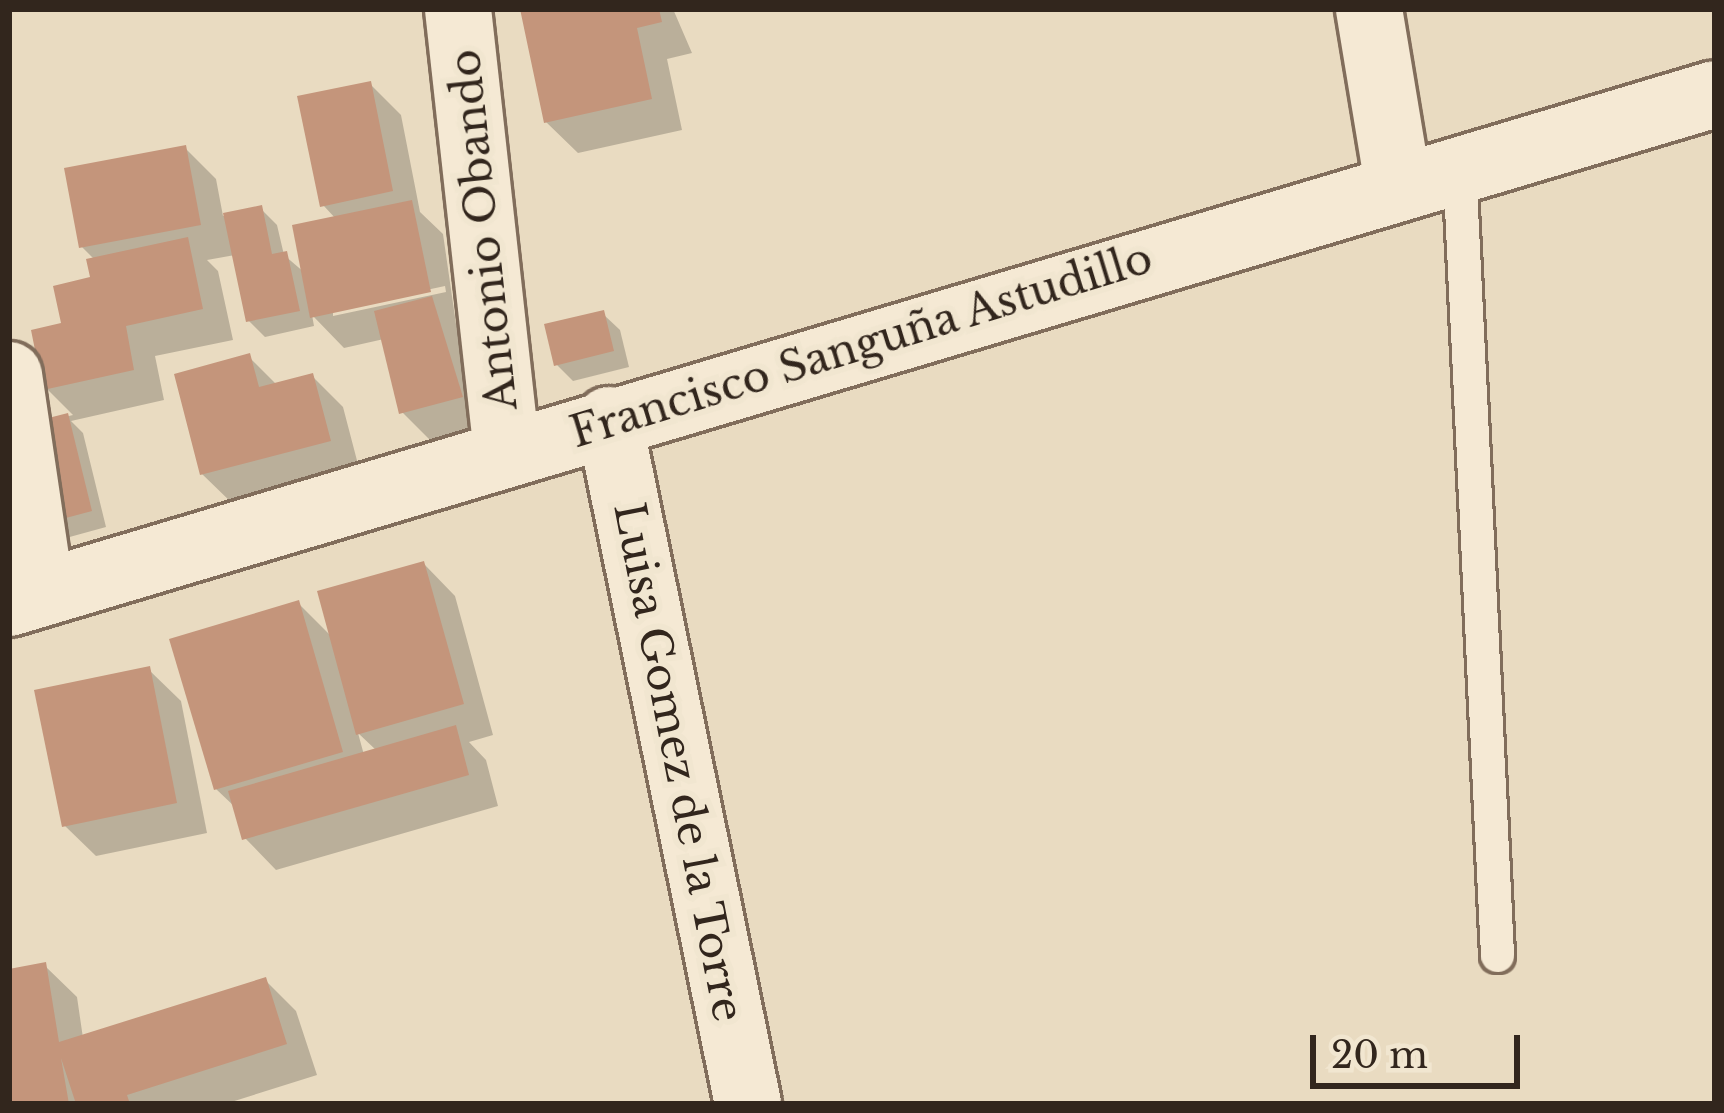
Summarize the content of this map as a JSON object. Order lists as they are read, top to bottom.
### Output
{
  "streets": {
    "street": ["Antonio Obando", "Francisco Sanguña Astudillo", "Luisa Gomez de la Torre"]
  },
  "crossings": [
    ["Antonio Obando", "Francisco Sanguña Astudillo"],
    ["Francisco Sanguña Astudillo", "Luisa Gomez de la Torre"]
  ],
  "scale_bar": "20 m"
}
